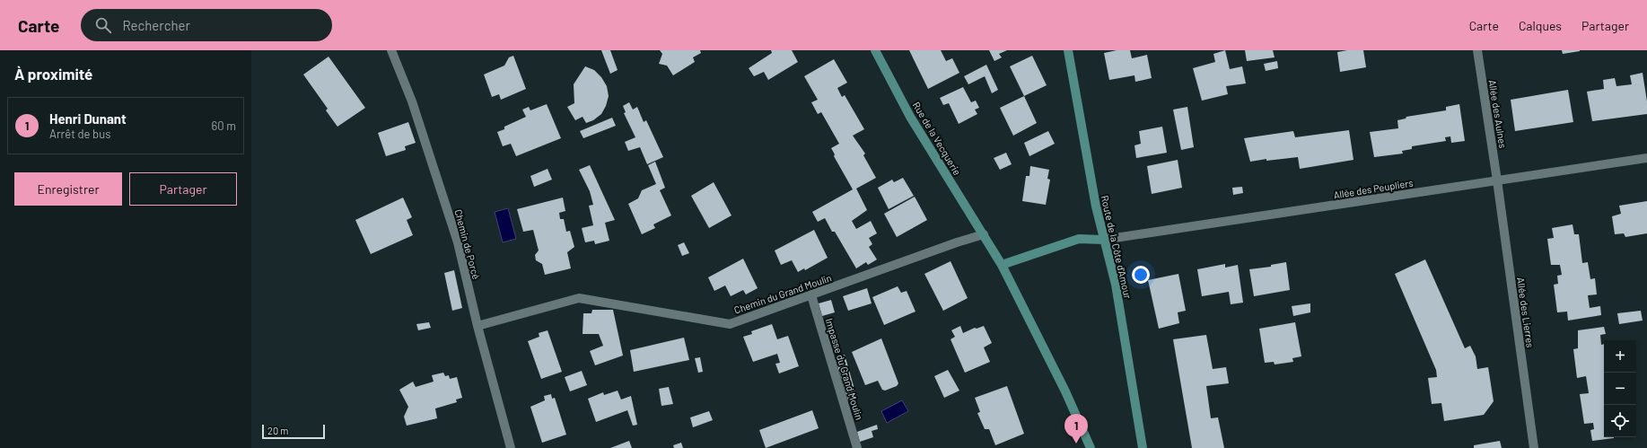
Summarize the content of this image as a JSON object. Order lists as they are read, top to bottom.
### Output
{
  "streets": {
    "main road": ["Rue de la Vecquerie", "Route de la Côte d'Amour"],
    "street": [
      "Allée des Aulnes",
      "Allée des Peupliers",
      "Chemin de Porcé",
      "Chemin du Grand Moulin",
      "Allée des Lierres",
      "Impasse du Grand Moulin"
    ]
  },
  "crossings": [
    ["Allée des Aulnes", "Allée des Peupliers"],
    ["Allée des Aulnes", "Allée des Lierres"],
    ["Rue de la Vecquerie", "Chemin du Grand Moulin"],
    ["Allée des Peupliers", "Route de la Côte d'Amour"],
    ["Allée des Peupliers", "Allée des Lierres"],
    ["Chemin de Porcé", "Chemin du Grand Moulin"],
    ["Chemin du Grand Moulin", "Impasse du Grand Moulin"]
  ],
  "scale_bar": "20 m",
  "page": {
    "header": "Carte",
    "search": "Rechercher",
    "nav": ["Carte", "Calques", "Partager"],
    "heading": "À proximité",
    "list": [
      {
        "mark": "1",
        "name": "Henri Dunant",
        "note": "Arrêt de bus",
        "value": "60 m"
      }
    ],
    "buttons": ["Enregistrer", "Partager"],
    "map_buttons": ["+", "−"],
    "pins": "1",
    "scale": "20 m"
  }
}
